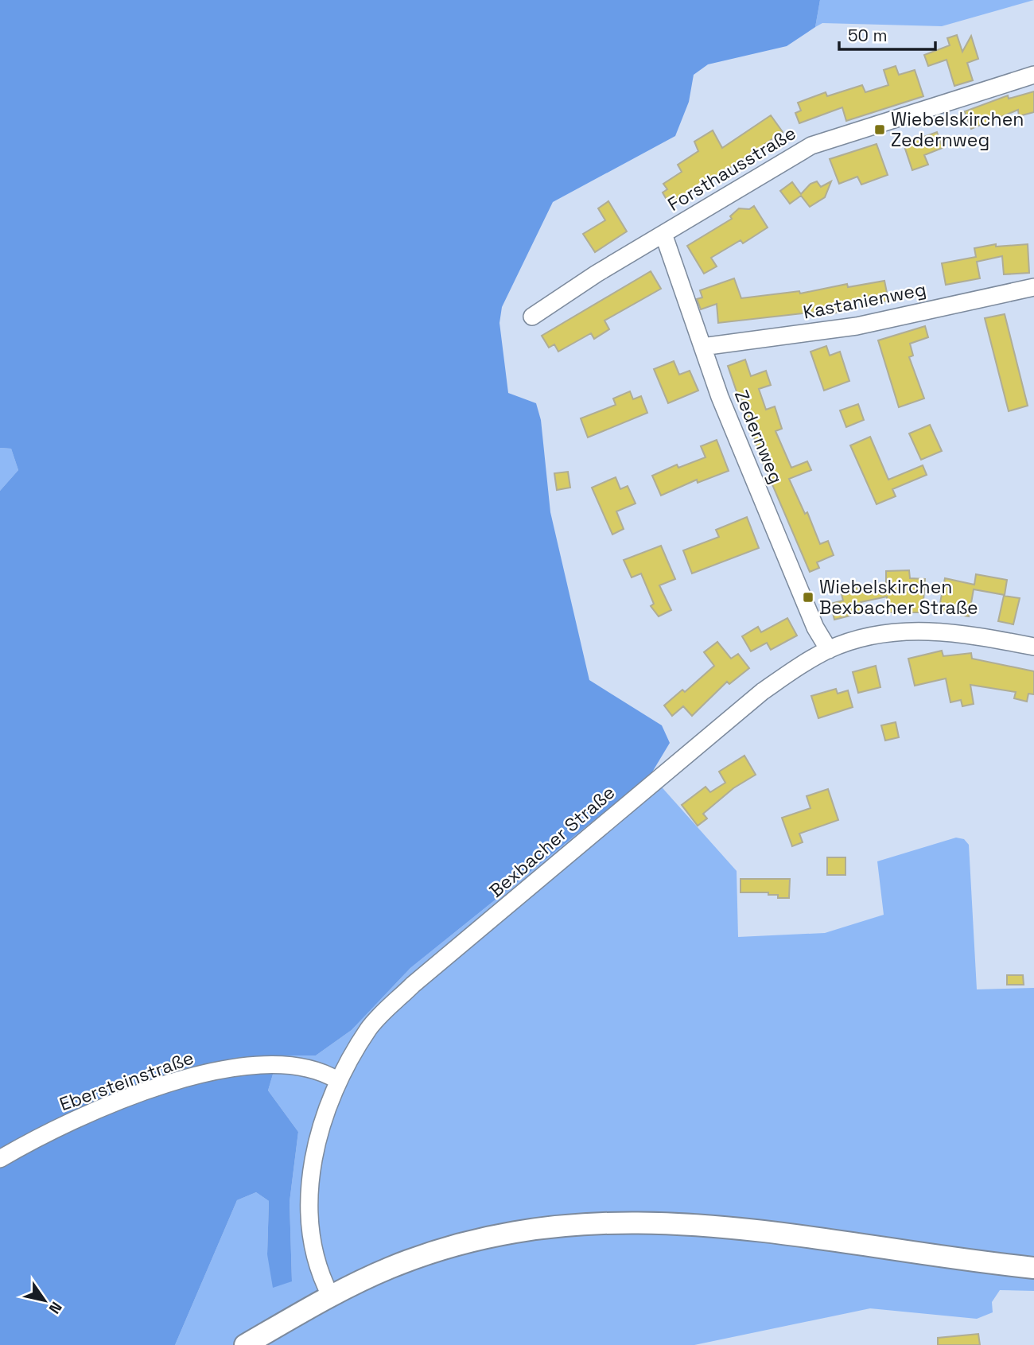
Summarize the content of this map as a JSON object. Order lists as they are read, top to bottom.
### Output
{
  "streets": {
    "street": [
      "Forsthausstraße",
      "Kastanienweg",
      "Zedernweg",
      "Bexbacher Straße",
      "Ebersteinstraße"
    ]
  },
  "crossings": [
    ["Forsthausstraße", "Zedernweg"],
    ["Kastanienweg", "Zedernweg"],
    ["Zedernweg", "Bexbacher Straße"],
    ["Bexbacher Straße", "Ebersteinstraße"]
  ],
  "places": {
    "transit": ["Wiebelskirchen Zedernweg", "Wiebelskirchen Bexbacher Straße"]
  },
  "scale_bar": "50 m",
  "north": "bottom right"
}
